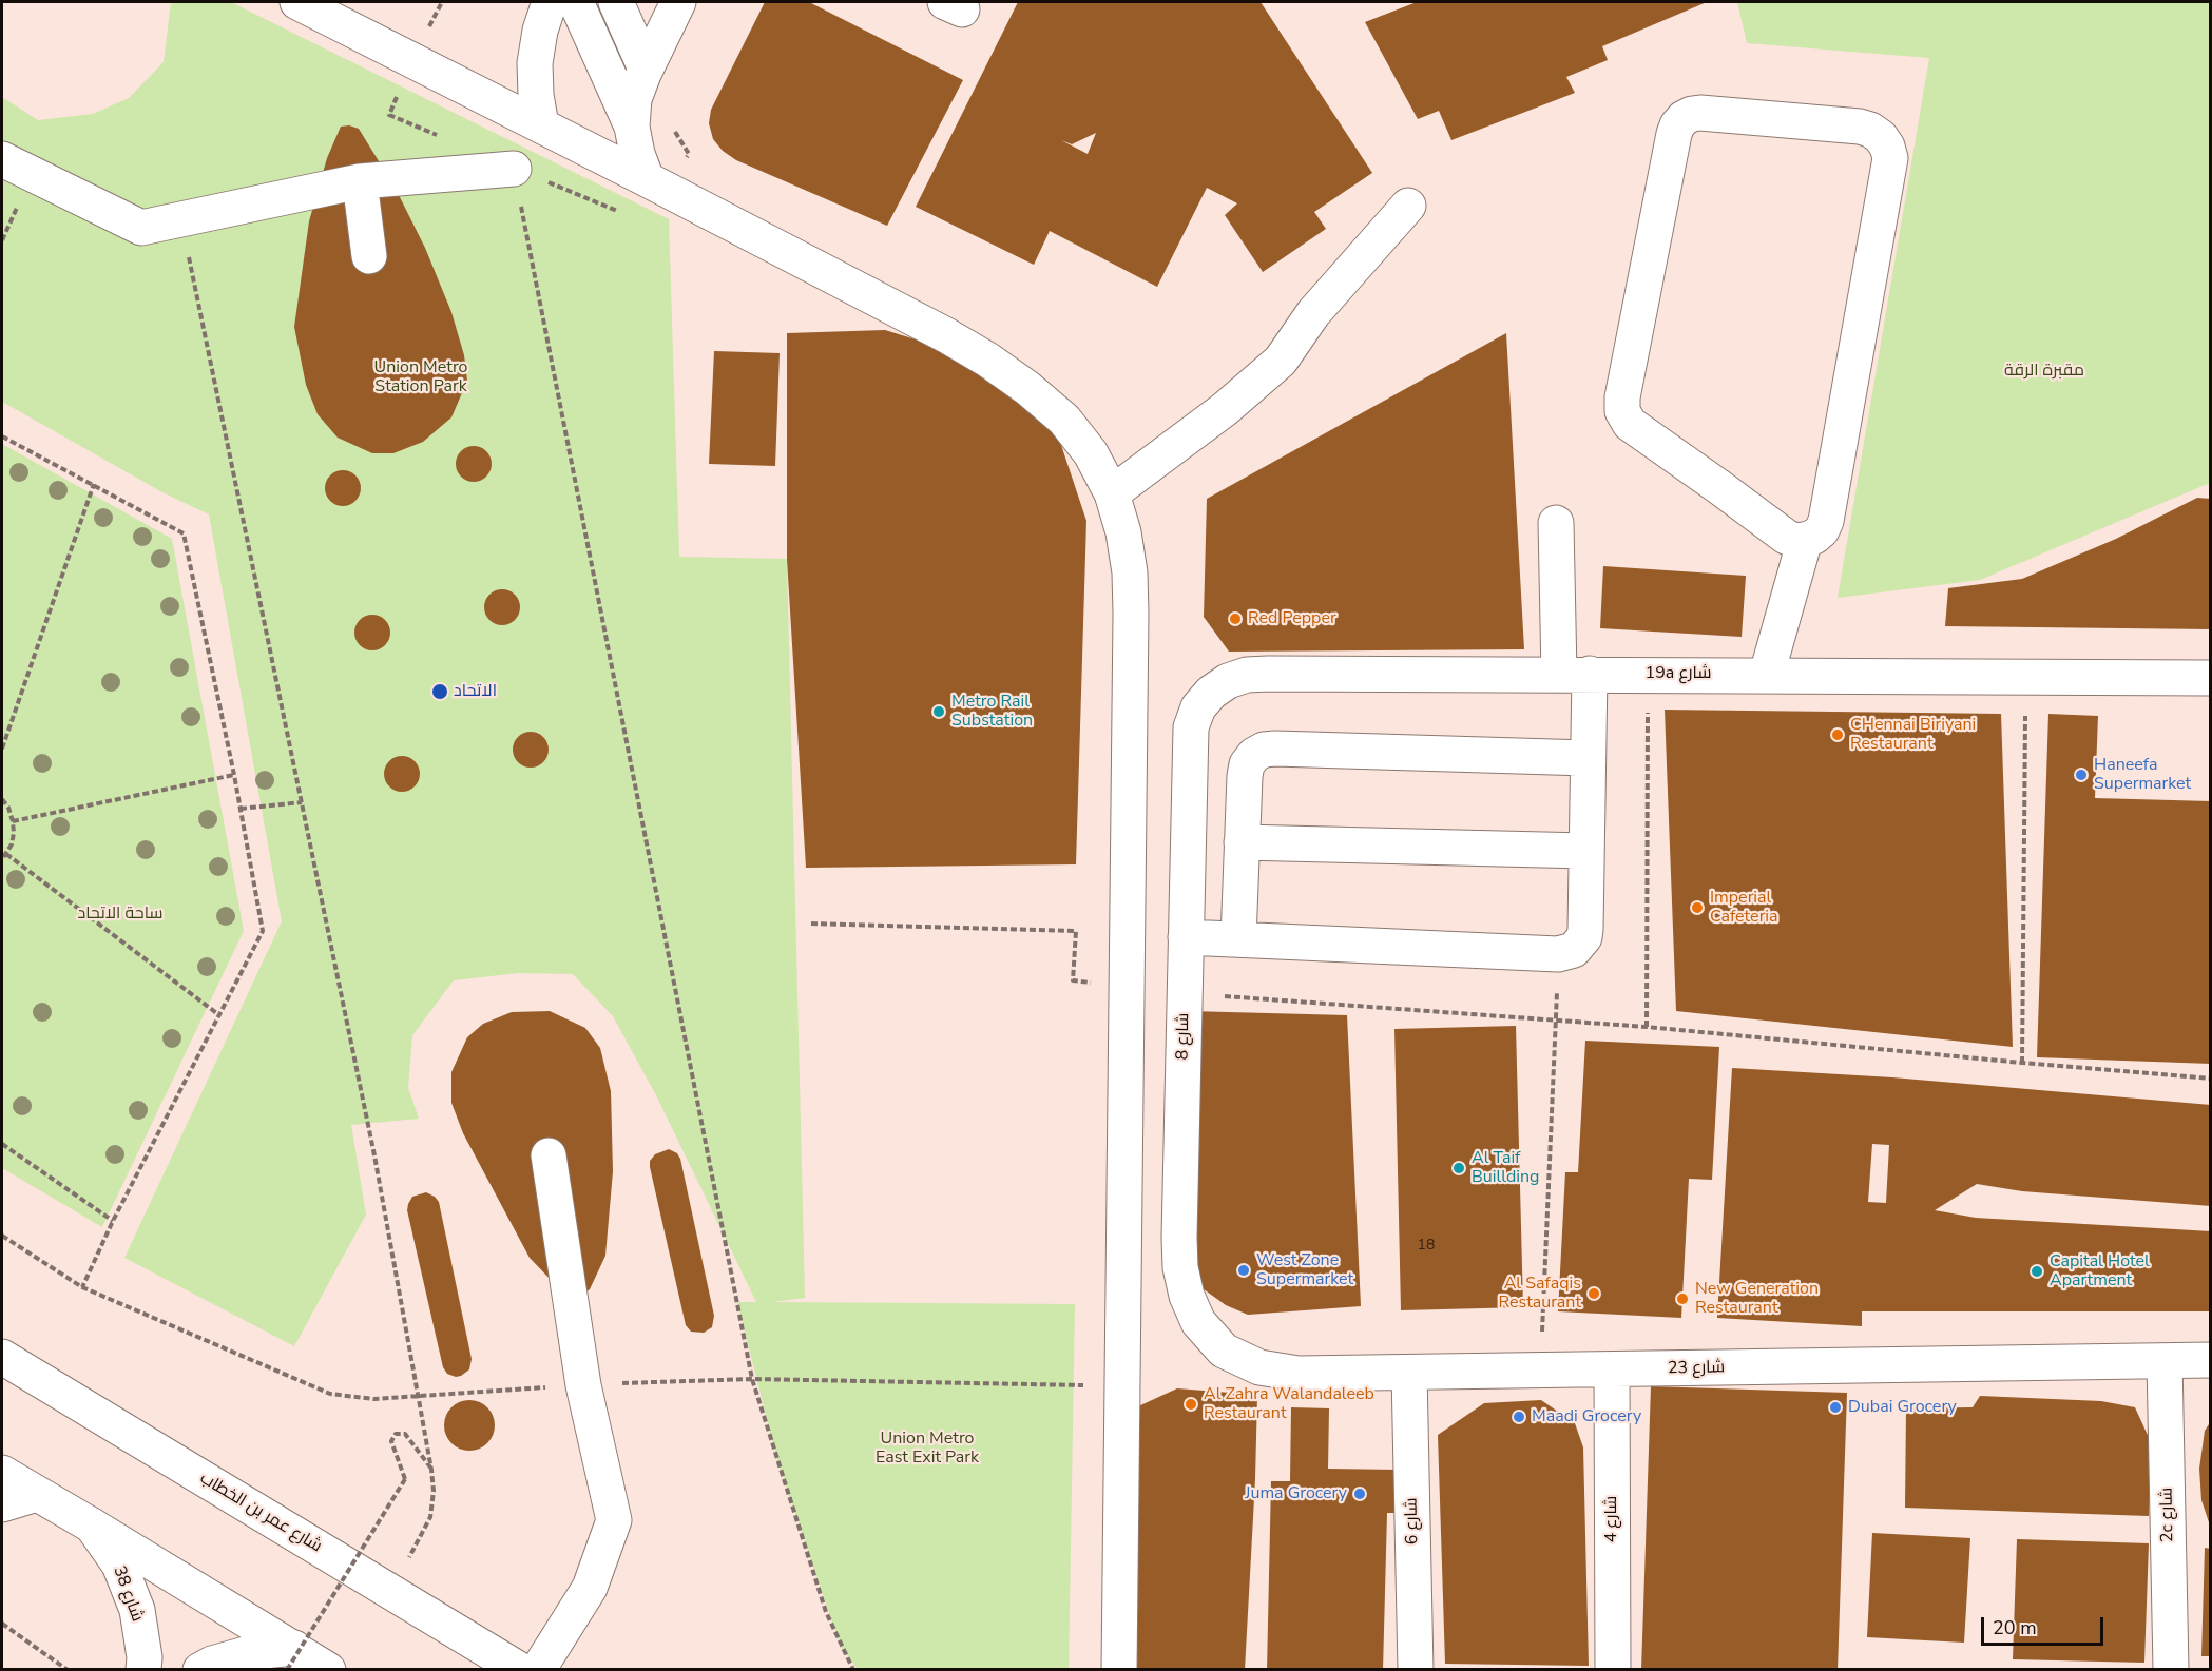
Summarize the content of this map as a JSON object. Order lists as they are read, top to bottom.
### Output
{
  "streets": {
    "street": [
      "19a شارع",
      "شارع 8",
      "شارع 23",
      "شارع عمر بن الخطاب",
      "2c شارع",
      "شارع 4",
      "شارع 6",
      "شارع 38"
    ]
  },
  "crossings": [
    ["19a شارع", "شارع 8"],
    ["شارع 8", "شارع 23"],
    ["شارع 23", "2c شارع"],
    ["شارع 23", "شارع 4"],
    ["شارع 23", "شارع 6"]
  ],
  "parks": [
    "Union Metro Station Park",
    "مقبرة الرقة",
    "ساحة الاتحاد",
    "Union Metro East Exit Park"
  ],
  "places": [
    "Red Pepper",
    "الاتحاد",
    "Metro Rail Substation",
    "CHennai Biriyani Restaurant",
    "Haneefa Supermarket",
    "Imperial Cafeteria",
    "Al Taif Buillding",
    "West Zone Supermarket",
    "Capital Hotel Apartment",
    "Al Safaqis Restaurant",
    "New Generation Restaurant",
    "Al Zahra Walandaleeb Restaurant",
    "Dubai Grocery",
    "Maadi Grocery",
    "Juma Grocery"
  ],
  "house_numbers": ["18"],
  "scale_bar": "20 m"
}
